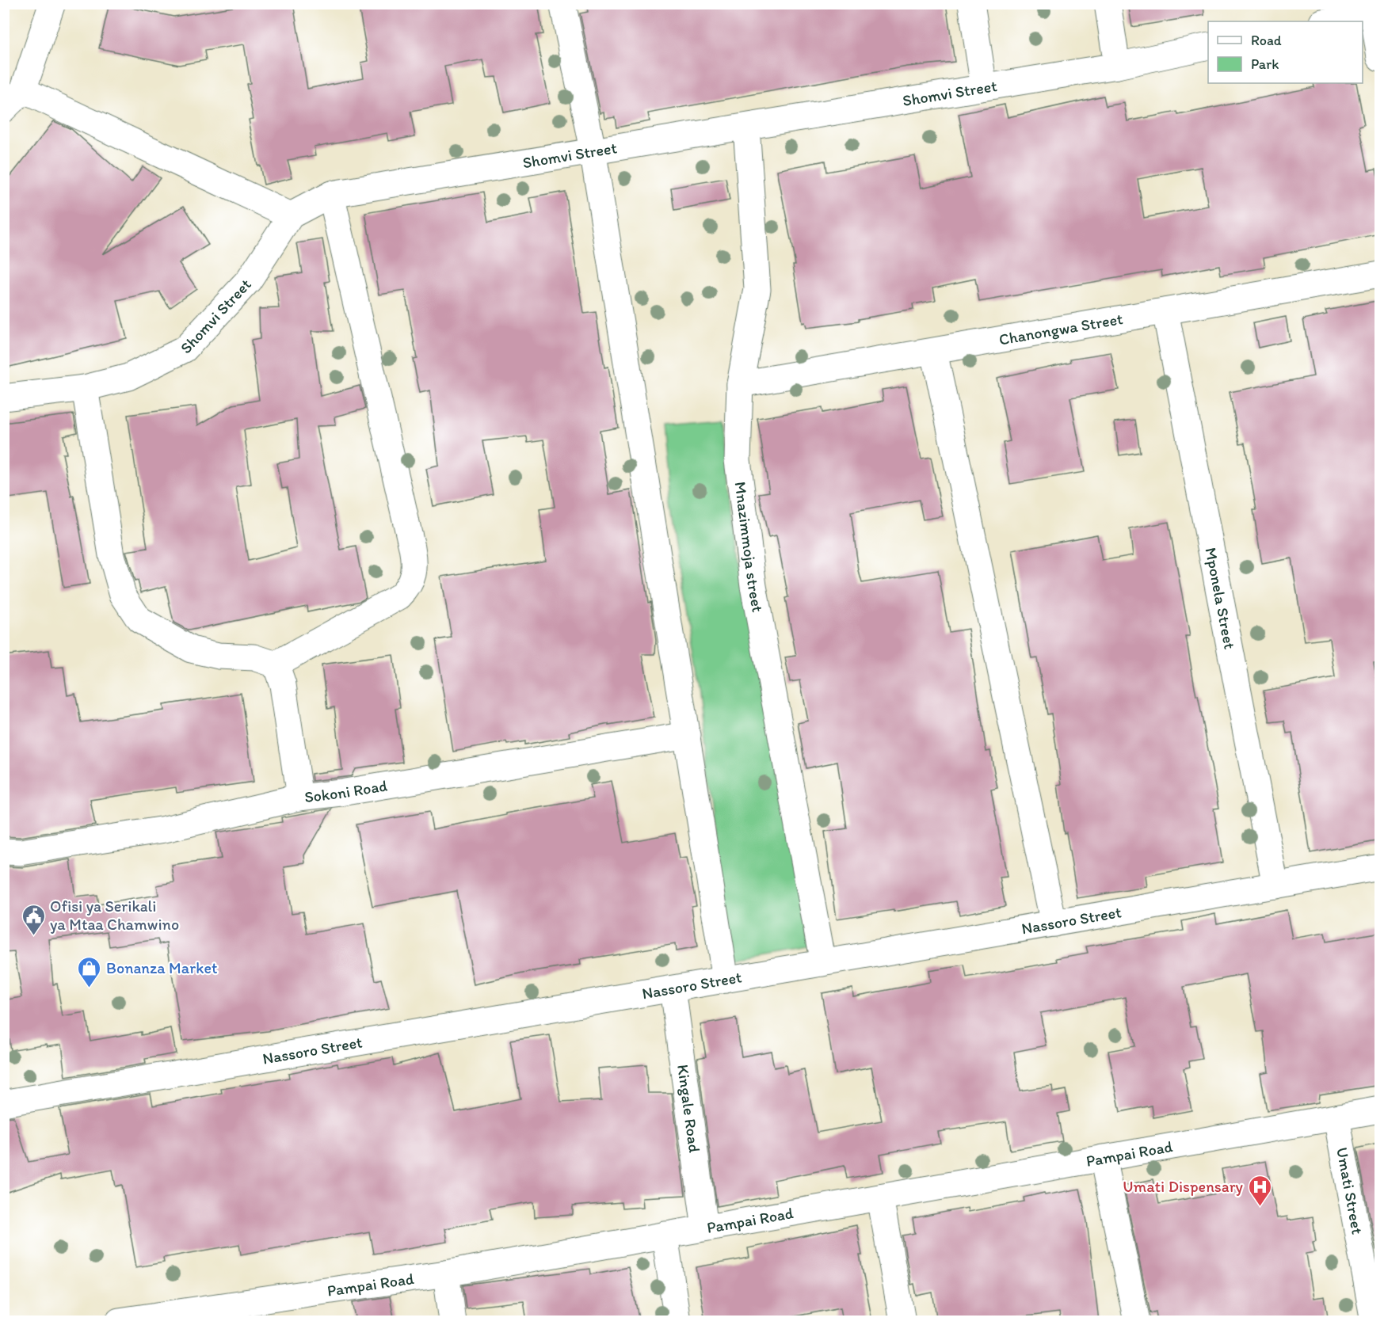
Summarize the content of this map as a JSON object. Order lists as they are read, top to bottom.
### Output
{
  "streets": {
    "street": [
      "Shomvi Street",
      "Chanongwa Street",
      "Mnazimmoja street",
      "Mponela Street",
      "Sokoni Road",
      "Nassoro Street",
      "Kingale Road",
      "Pampai Road",
      "Umati Street"
    ]
  },
  "crossings": [
    ["Shomvi Street", "Mnazimmoja street"],
    ["Chanongwa Street", "Mnazimmoja street"],
    ["Chanongwa Street", "Mponela Street"],
    ["Mnazimmoja street", "Nassoro Street"],
    ["Mponela Street", "Nassoro Street"],
    ["Nassoro Street", "Kingale Road"],
    ["Kingale Road", "Pampai Road"],
    ["Pampai Road", "Umati Street"]
  ],
  "places": {
    "public building": ["Ofisi ya Serikali ya Mtaa Chamwino"],
    "shop": ["Bonanza Market"],
    "hospital": ["Umati Dispensary"]
  },
  "legend": ["Road", "Park"]
}
